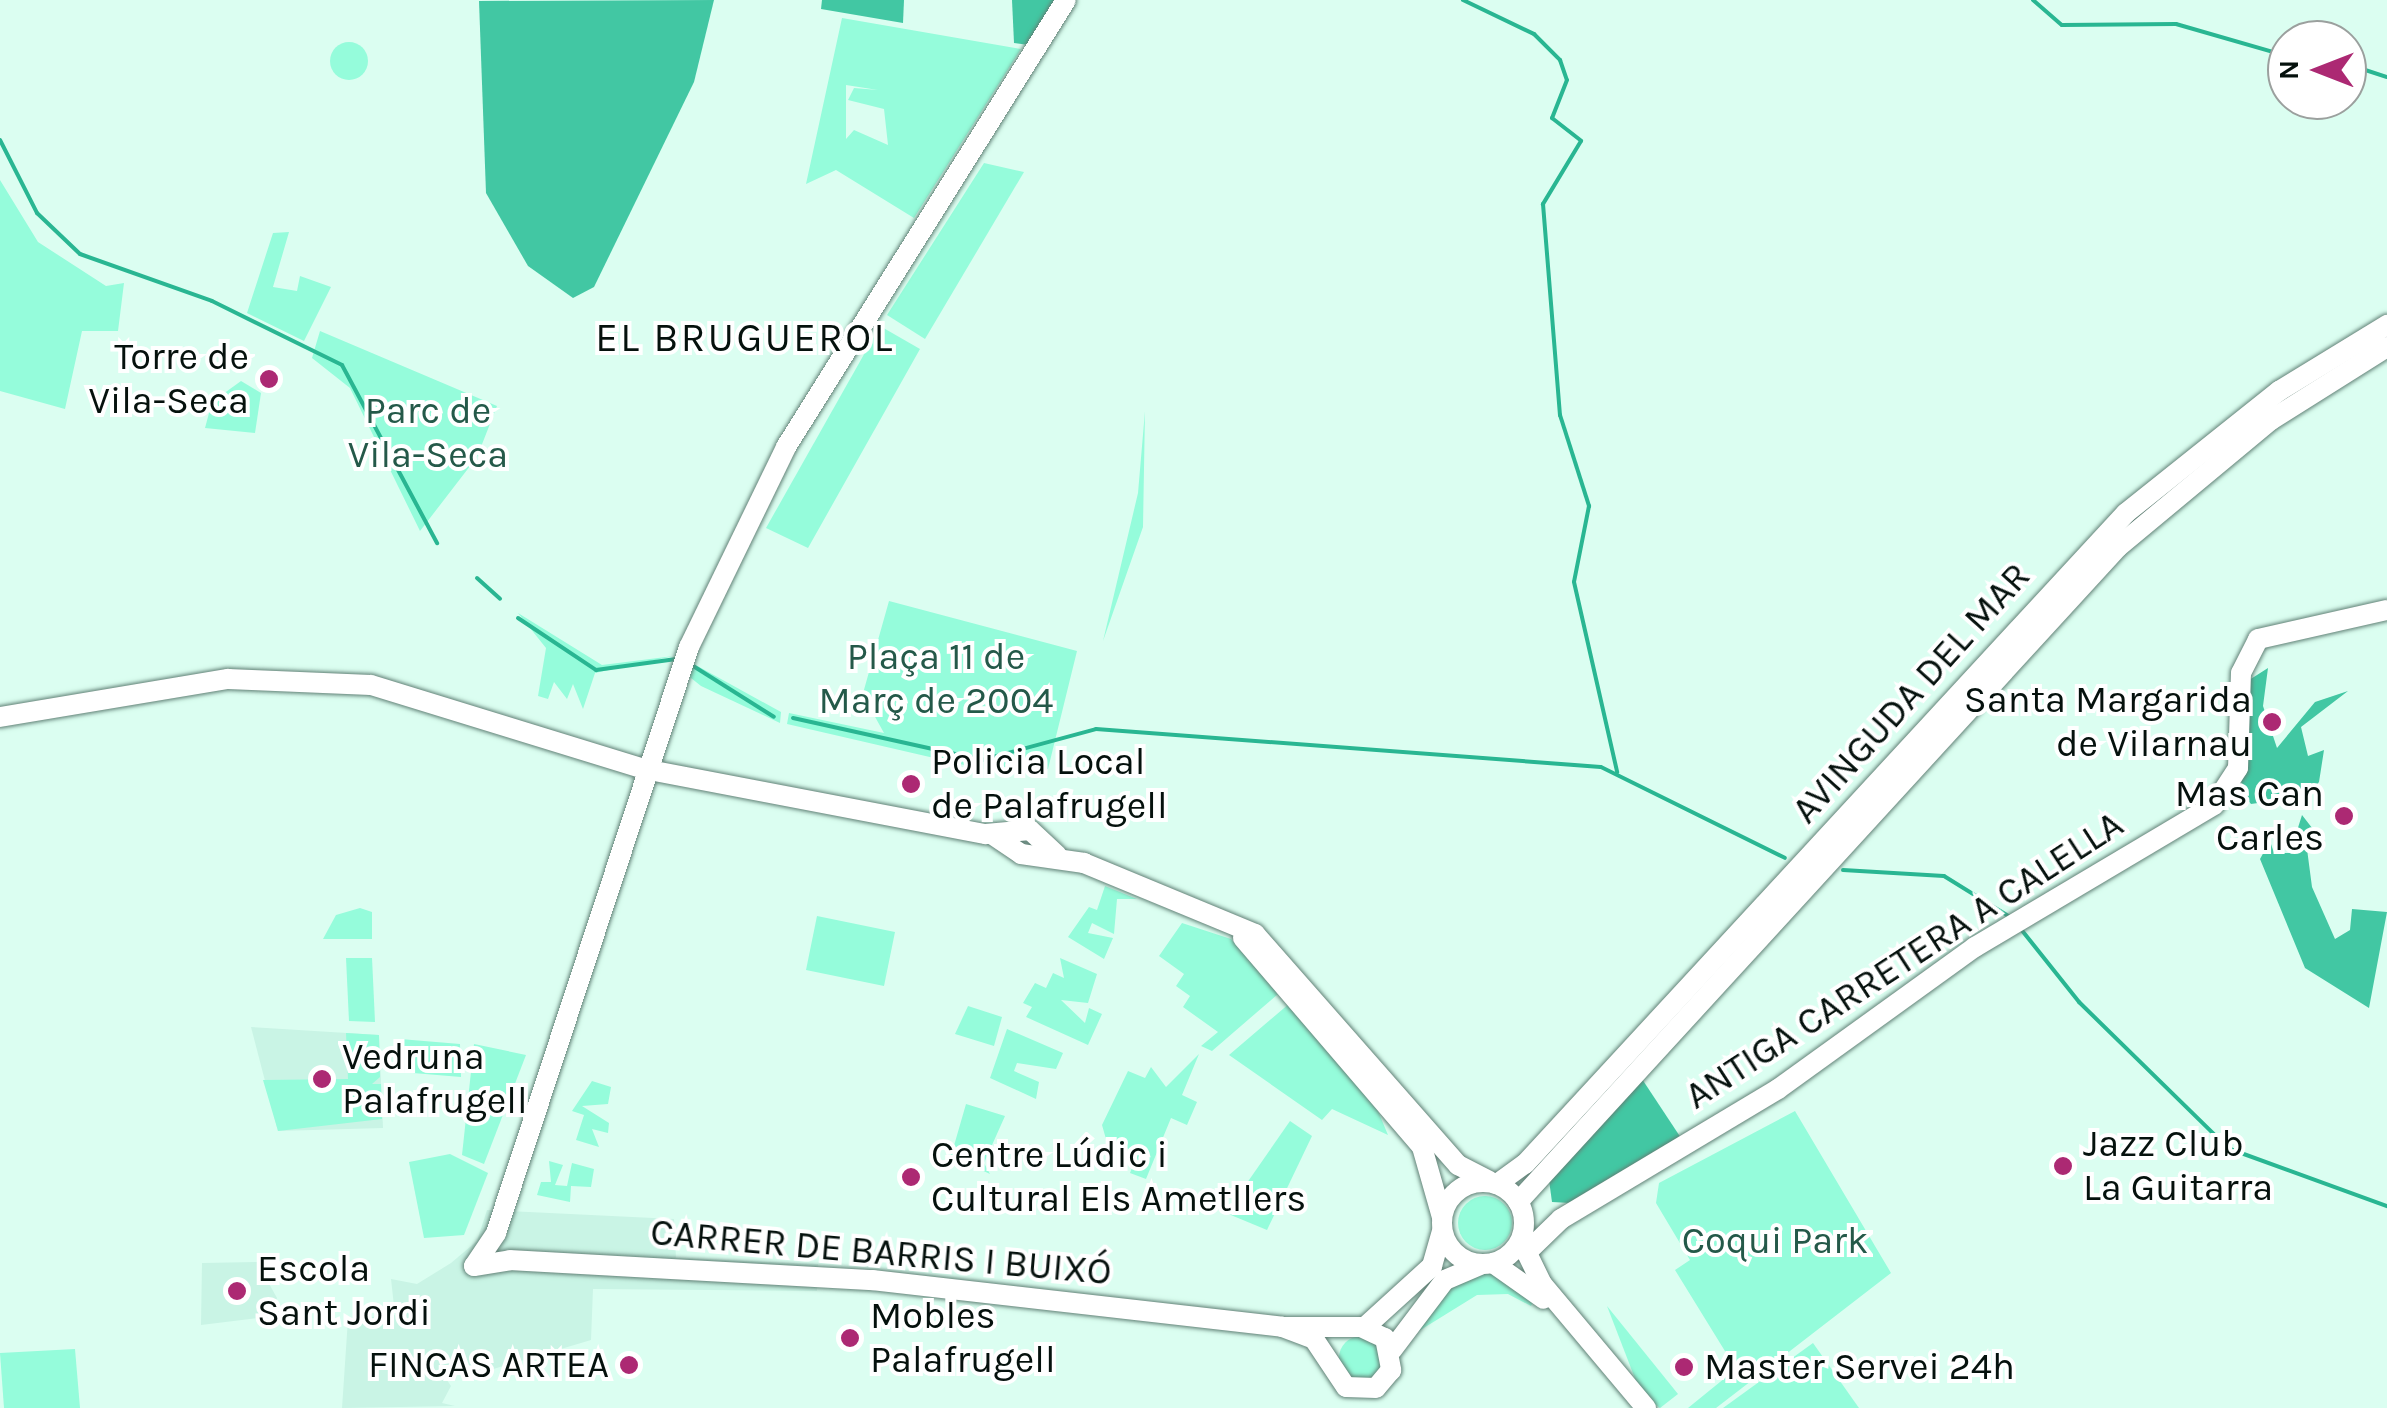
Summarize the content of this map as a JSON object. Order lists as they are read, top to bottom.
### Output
{
  "streets": {
    "street": ["AVINGUDA DEL MAR", "ANTIGA CARRETERA A CALELLA", "CARRER DE BARRIS I BUIXÓ"]
  },
  "districts": ["EL BRUGUEROL"],
  "parks": ["Parc de Vila-Seca", "Plaça 11 de Març de 2004", "Coqui Park"],
  "places": [
    "Torre de Vila-Seca",
    "Santa Margarida de Vilarnau",
    "Policia Local de Palafrugell",
    "Mas Can Carles",
    "Vedruna Palafrugell",
    "Jazz Club La Guitarra",
    "Centre Lúdic i Cultural Els Ametllers",
    "Escola Sant Jordi",
    "Mobles Palafrugell",
    "FINCAS ARTEA",
    "Master Servei 24h"
  ],
  "north": "left"
}
